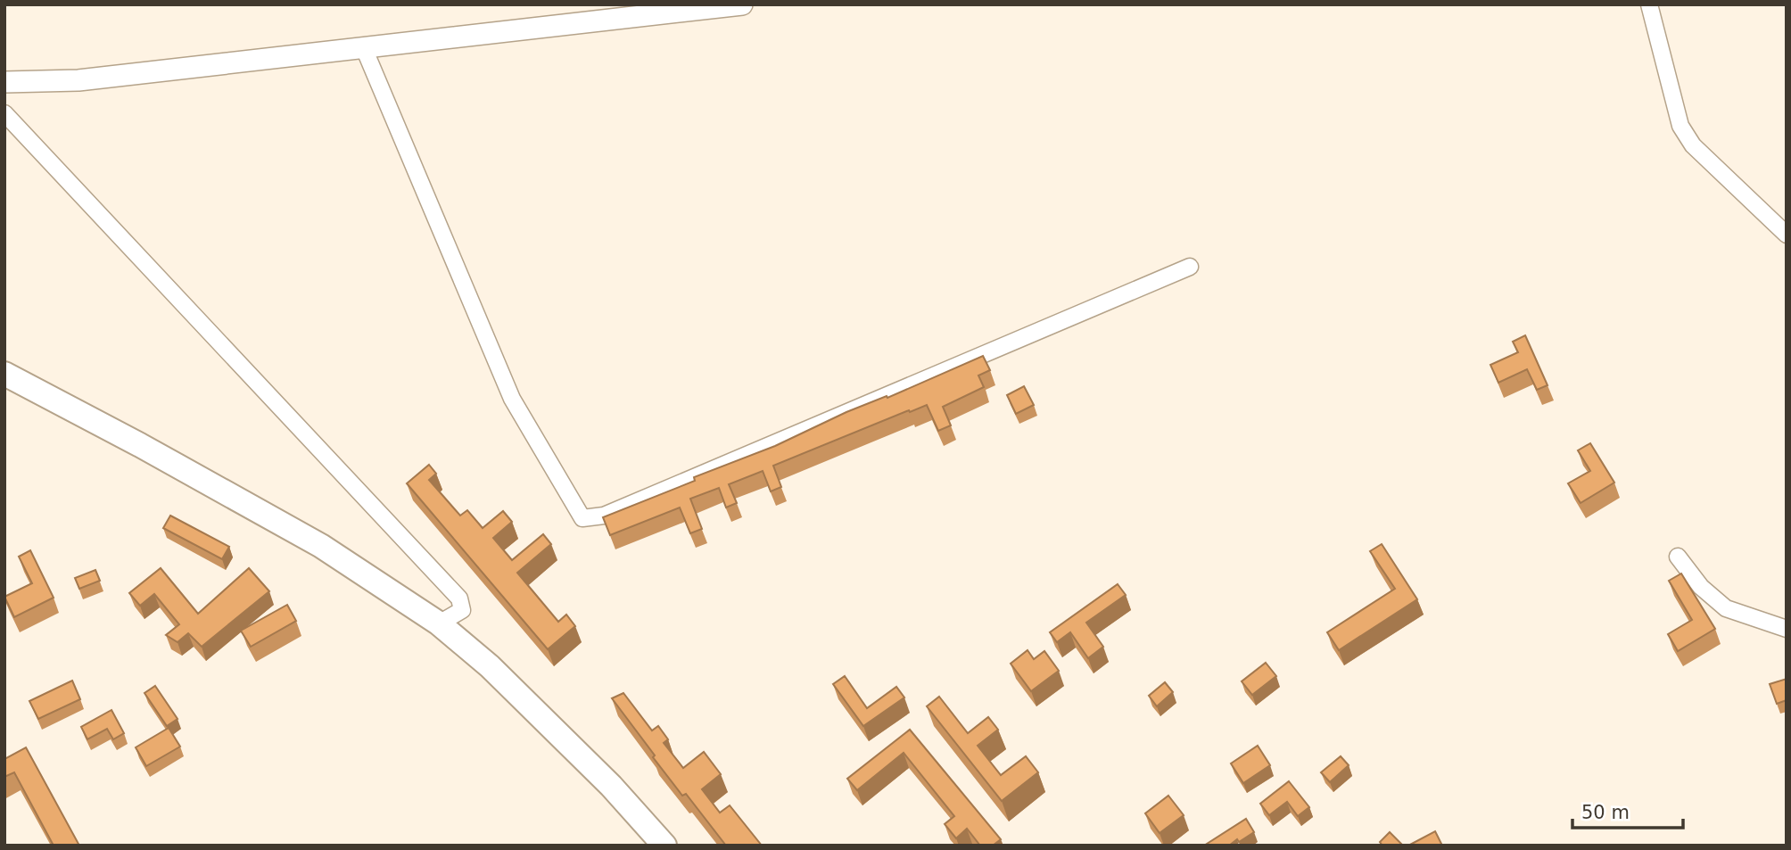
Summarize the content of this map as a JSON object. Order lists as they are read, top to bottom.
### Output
{
  "scale_bar": "50 m"
}
